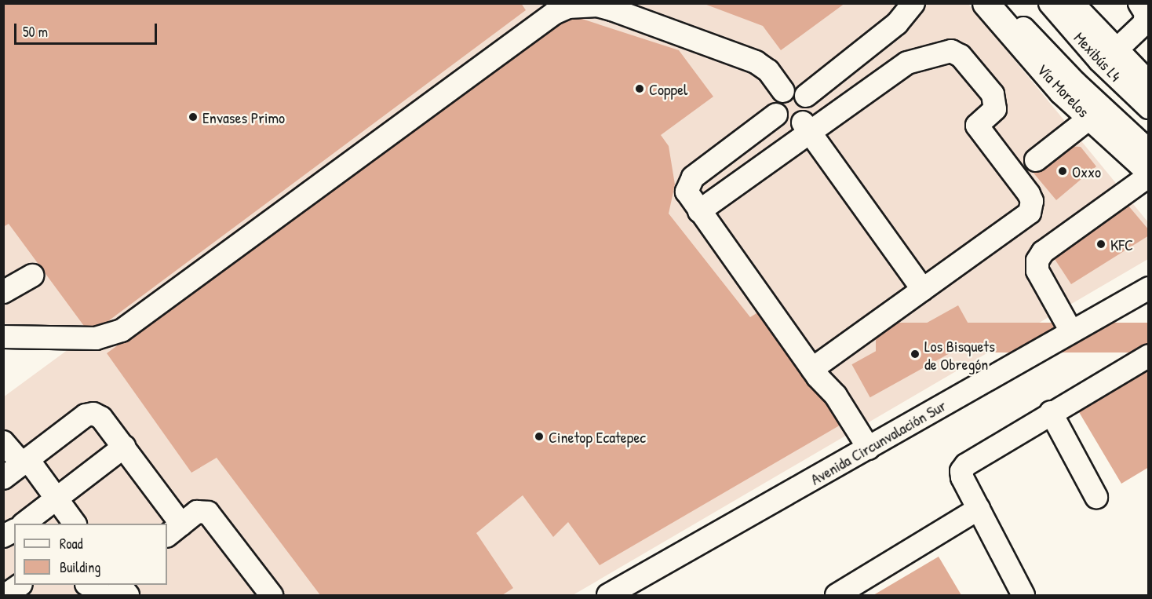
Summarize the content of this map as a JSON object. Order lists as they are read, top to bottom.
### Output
{
  "streets": {
    "main road": ["Vía Morelos"],
    "street": ["Mexibús L4", "Avenida Circunvalación Sur"]
  },
  "places": [
    "Coppel",
    "Envases Primo",
    "Oxxo",
    "KFC",
    "Los Bisquets de Obregón",
    "Cinetop Ecatepec"
  ],
  "legend": ["Road", "Building"],
  "scale_bar": "50 m"
}
